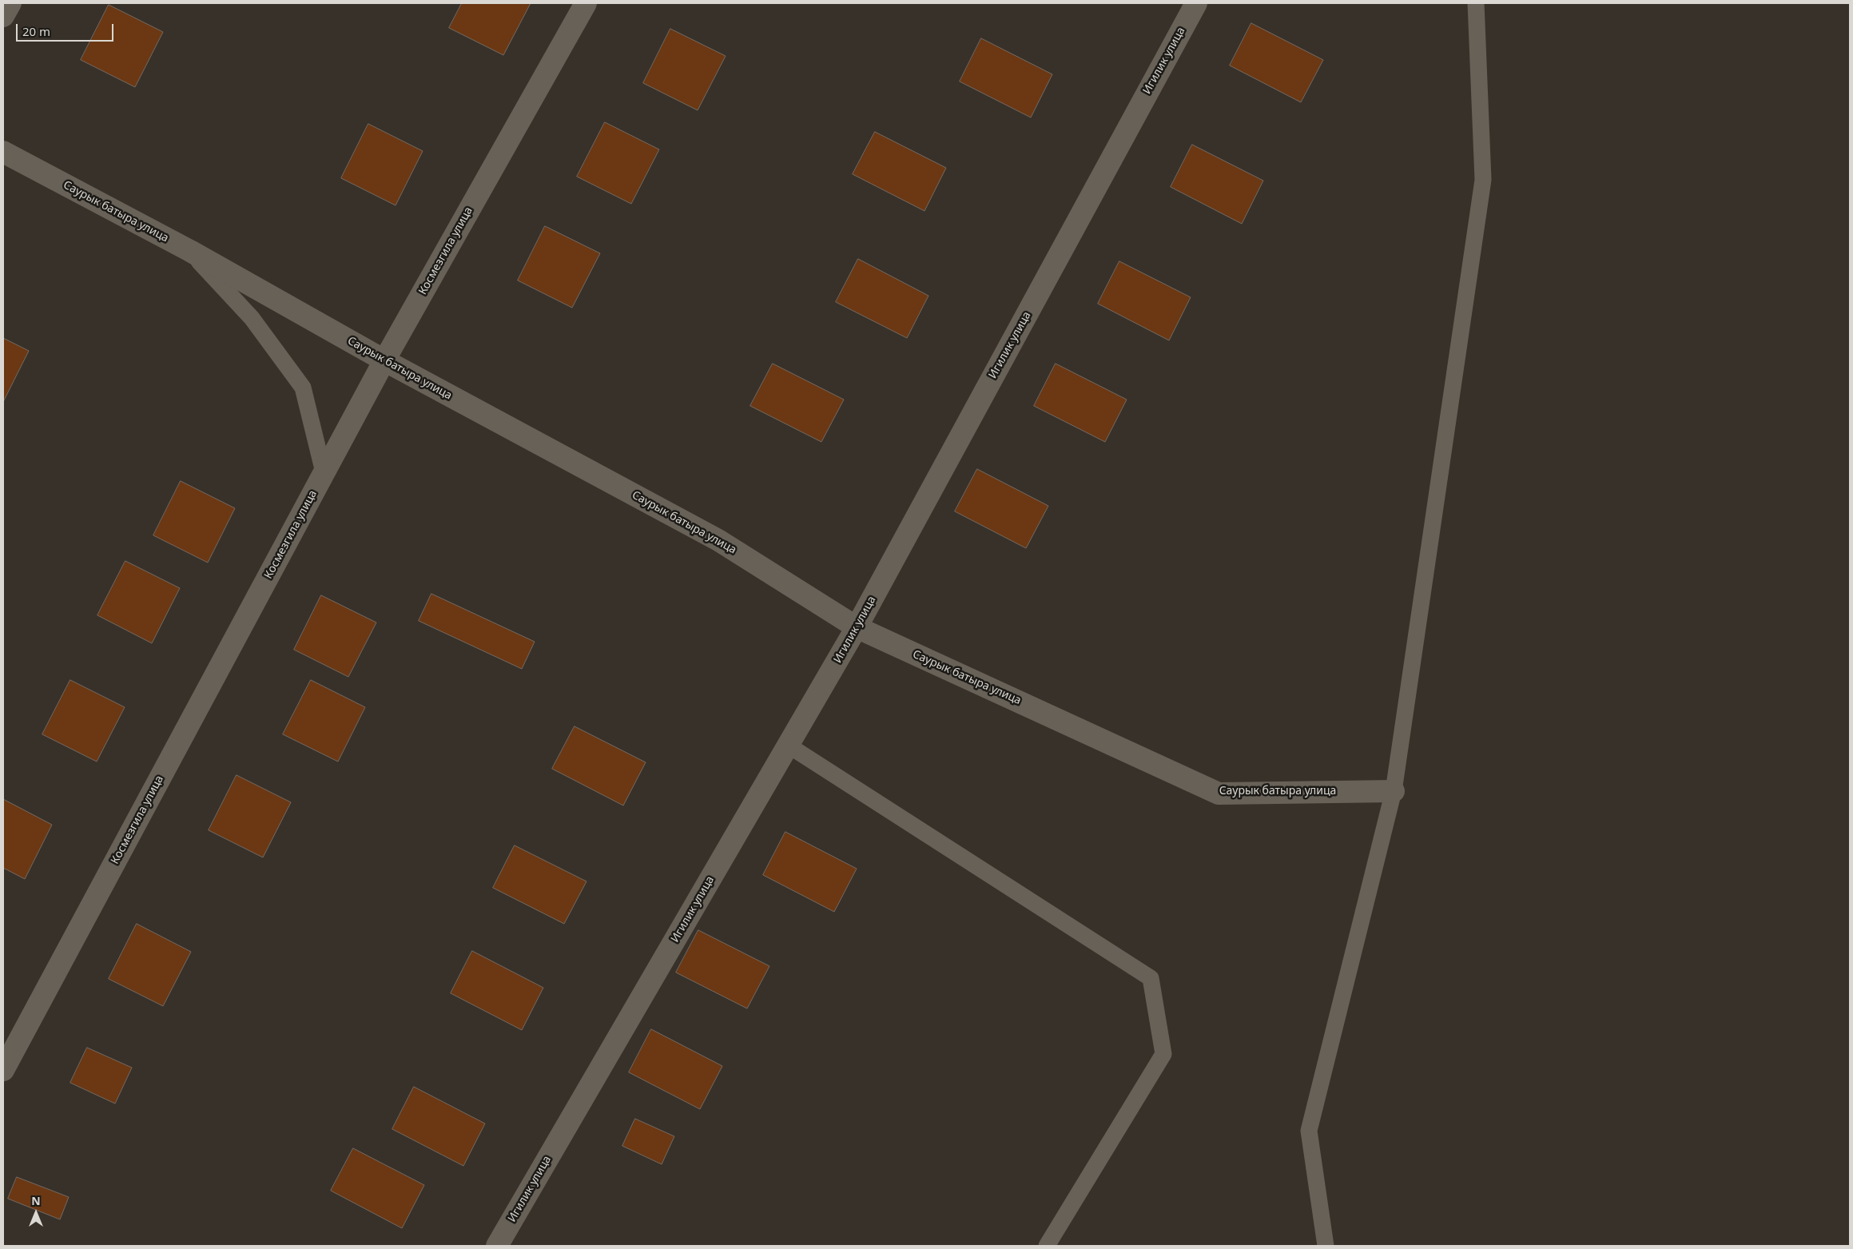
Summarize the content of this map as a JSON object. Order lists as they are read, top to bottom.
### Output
{
  "streets": {
    "street": ["Игилик улица", "Саурык батыра улица", "Космезгила улица"]
  },
  "crossings": [
    ["Игилик улица", "Саурык батыра улица"],
    ["Саурык батыра улица", "Космезгила улица"]
  ],
  "scale_bar": "20 m",
  "north": "top"
}
